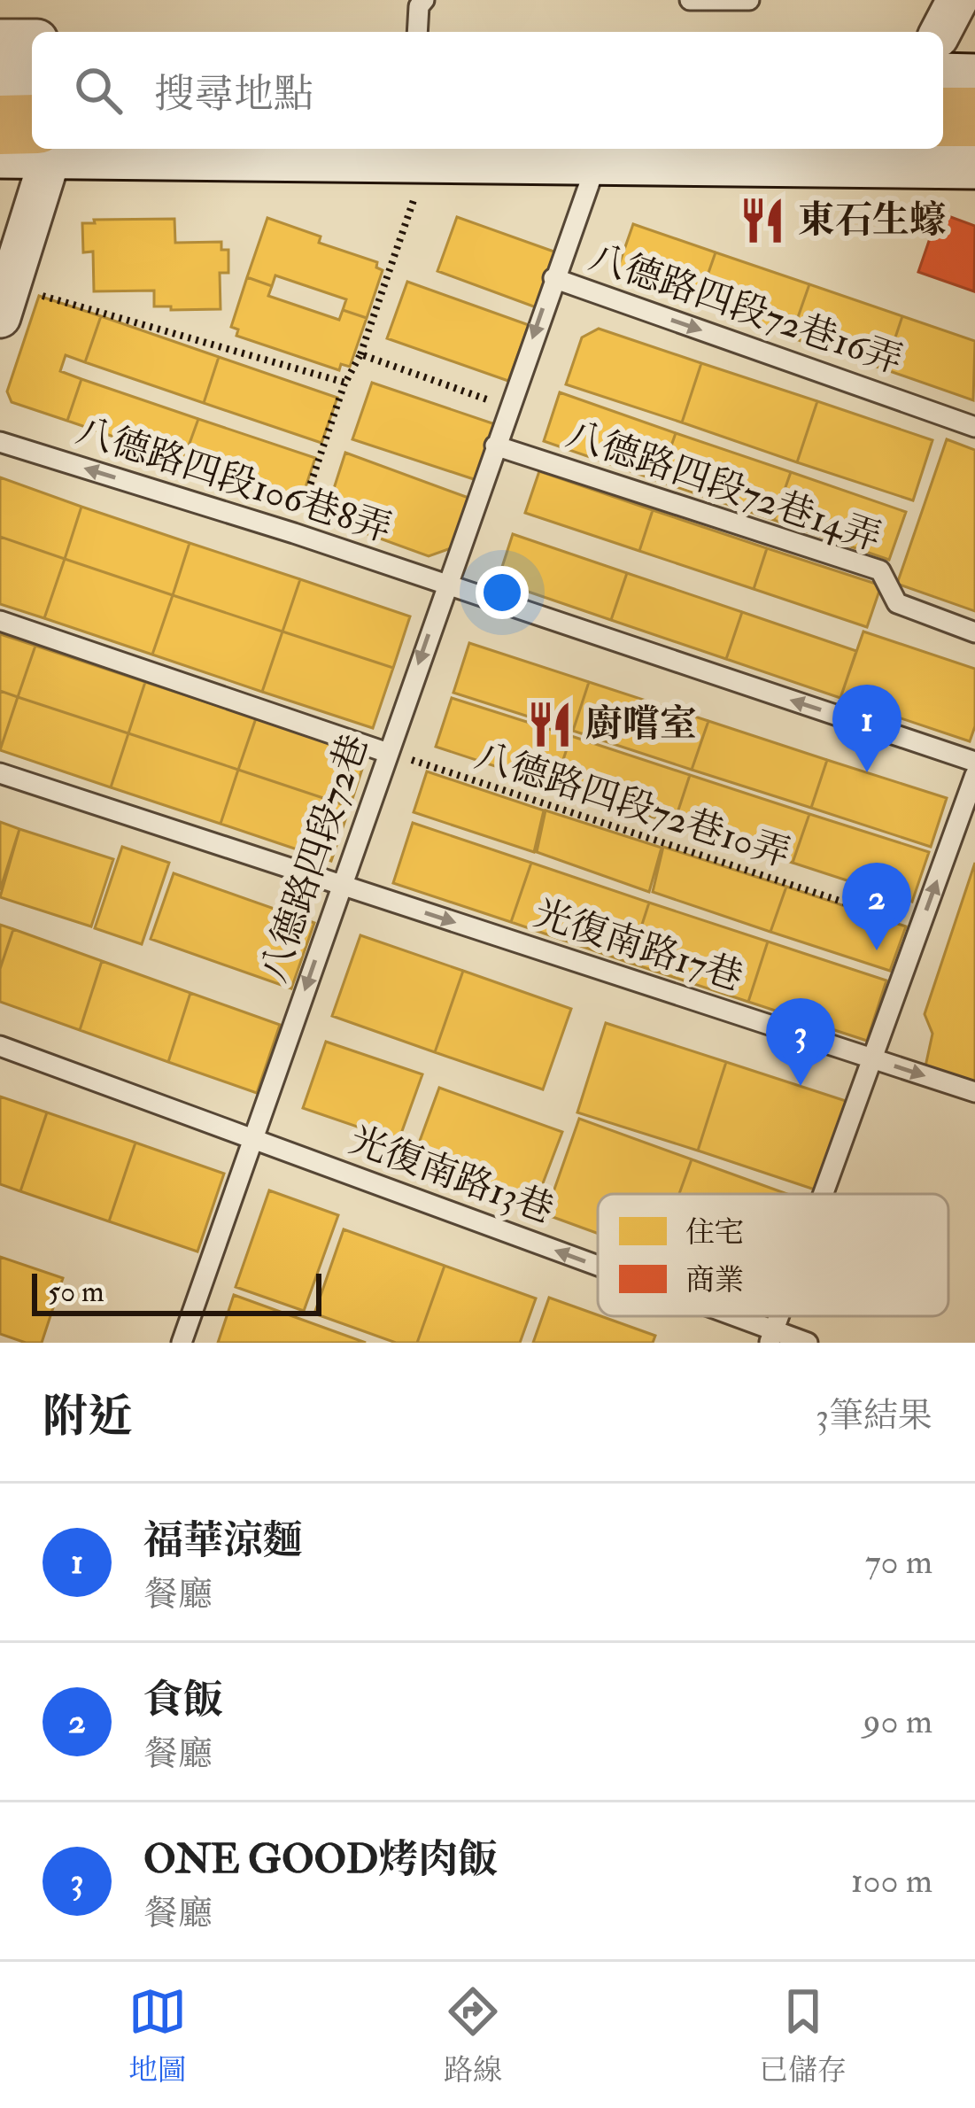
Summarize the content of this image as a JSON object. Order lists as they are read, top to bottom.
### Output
{
  "streets": {
    "lane": [
      "八德路四段72巷16弄",
      "八德路四段106巷8弄",
      "八德路四段72巷14弄",
      "八德路四段72巷",
      "光復南路17巷",
      "光復南路13巷"
    ],
    "path": ["八德路四段72巷10弄"]
  },
  "crossings": [
    ["八德路四段72巷16弄", "八德路四段72巷"],
    ["八德路四段106巷8弄", "八德路四段72巷"],
    ["八德路四段72巷14弄", "八德路四段72巷"],
    ["八德路四段72巷10弄", "八德路四段72巷"],
    ["八德路四段72巷", "光復南路17巷"],
    ["八德路四段72巷", "光復南路13巷"]
  ],
  "one_way": [
    "八德路四段72巷16弄",
    "八德路四段106巷8弄",
    "八德路四段72巷",
    "光復南路17巷",
    "光復南路13巷"
  ],
  "places": {
    "restaurant": ["東石生蠔", "廚嚐室"]
  },
  "legend": ["住宅", "商業"],
  "scale_bar": "50 m",
  "page": {
    "search": "搜尋地點",
    "pins": ["1", "2", "3"],
    "scale": "50 m",
    "heading": ["附近", "3筆結果"],
    "list": [
      {
        "mark": "1",
        "name": "福華涼麵",
        "note": "餐廳",
        "value": "70 m"
      },
      {
        "mark": "2",
        "name": "食飯",
        "note": "餐廳",
        "value": "90 m"
      },
      {
        "mark": "3",
        "name": "ONE GOOD烤肉飯",
        "note": "餐廳",
        "value": "100 m"
      }
    ],
    "nav": ["地圖", "路線", "已儲存"]
  }
}
